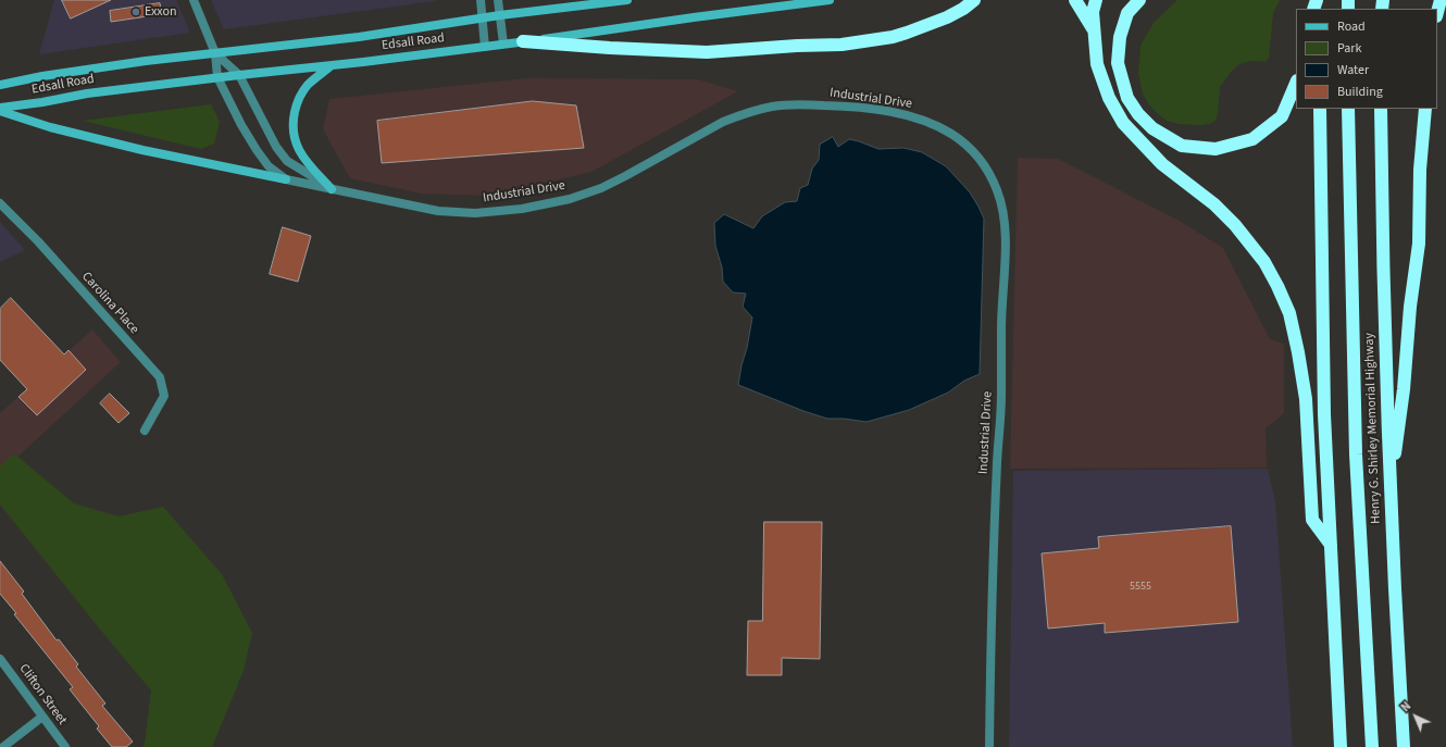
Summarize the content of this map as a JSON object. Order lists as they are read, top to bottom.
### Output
{
  "streets": {
    "highway": ["Henry G. Shirley Memorial Highway"],
    "main road": ["Edsall Road"],
    "street": ["Industrial Drive", "Carolina Place", "Clifton Street"]
  },
  "crossings": [
    ["Edsall Road", "Industrial Drive"]
  ],
  "places": ["Exxon"],
  "house_numbers": ["5555"],
  "legend": [
    "Road",
    "Park",
    "Water",
    "Building"
  ],
  "north": "top left"
}
